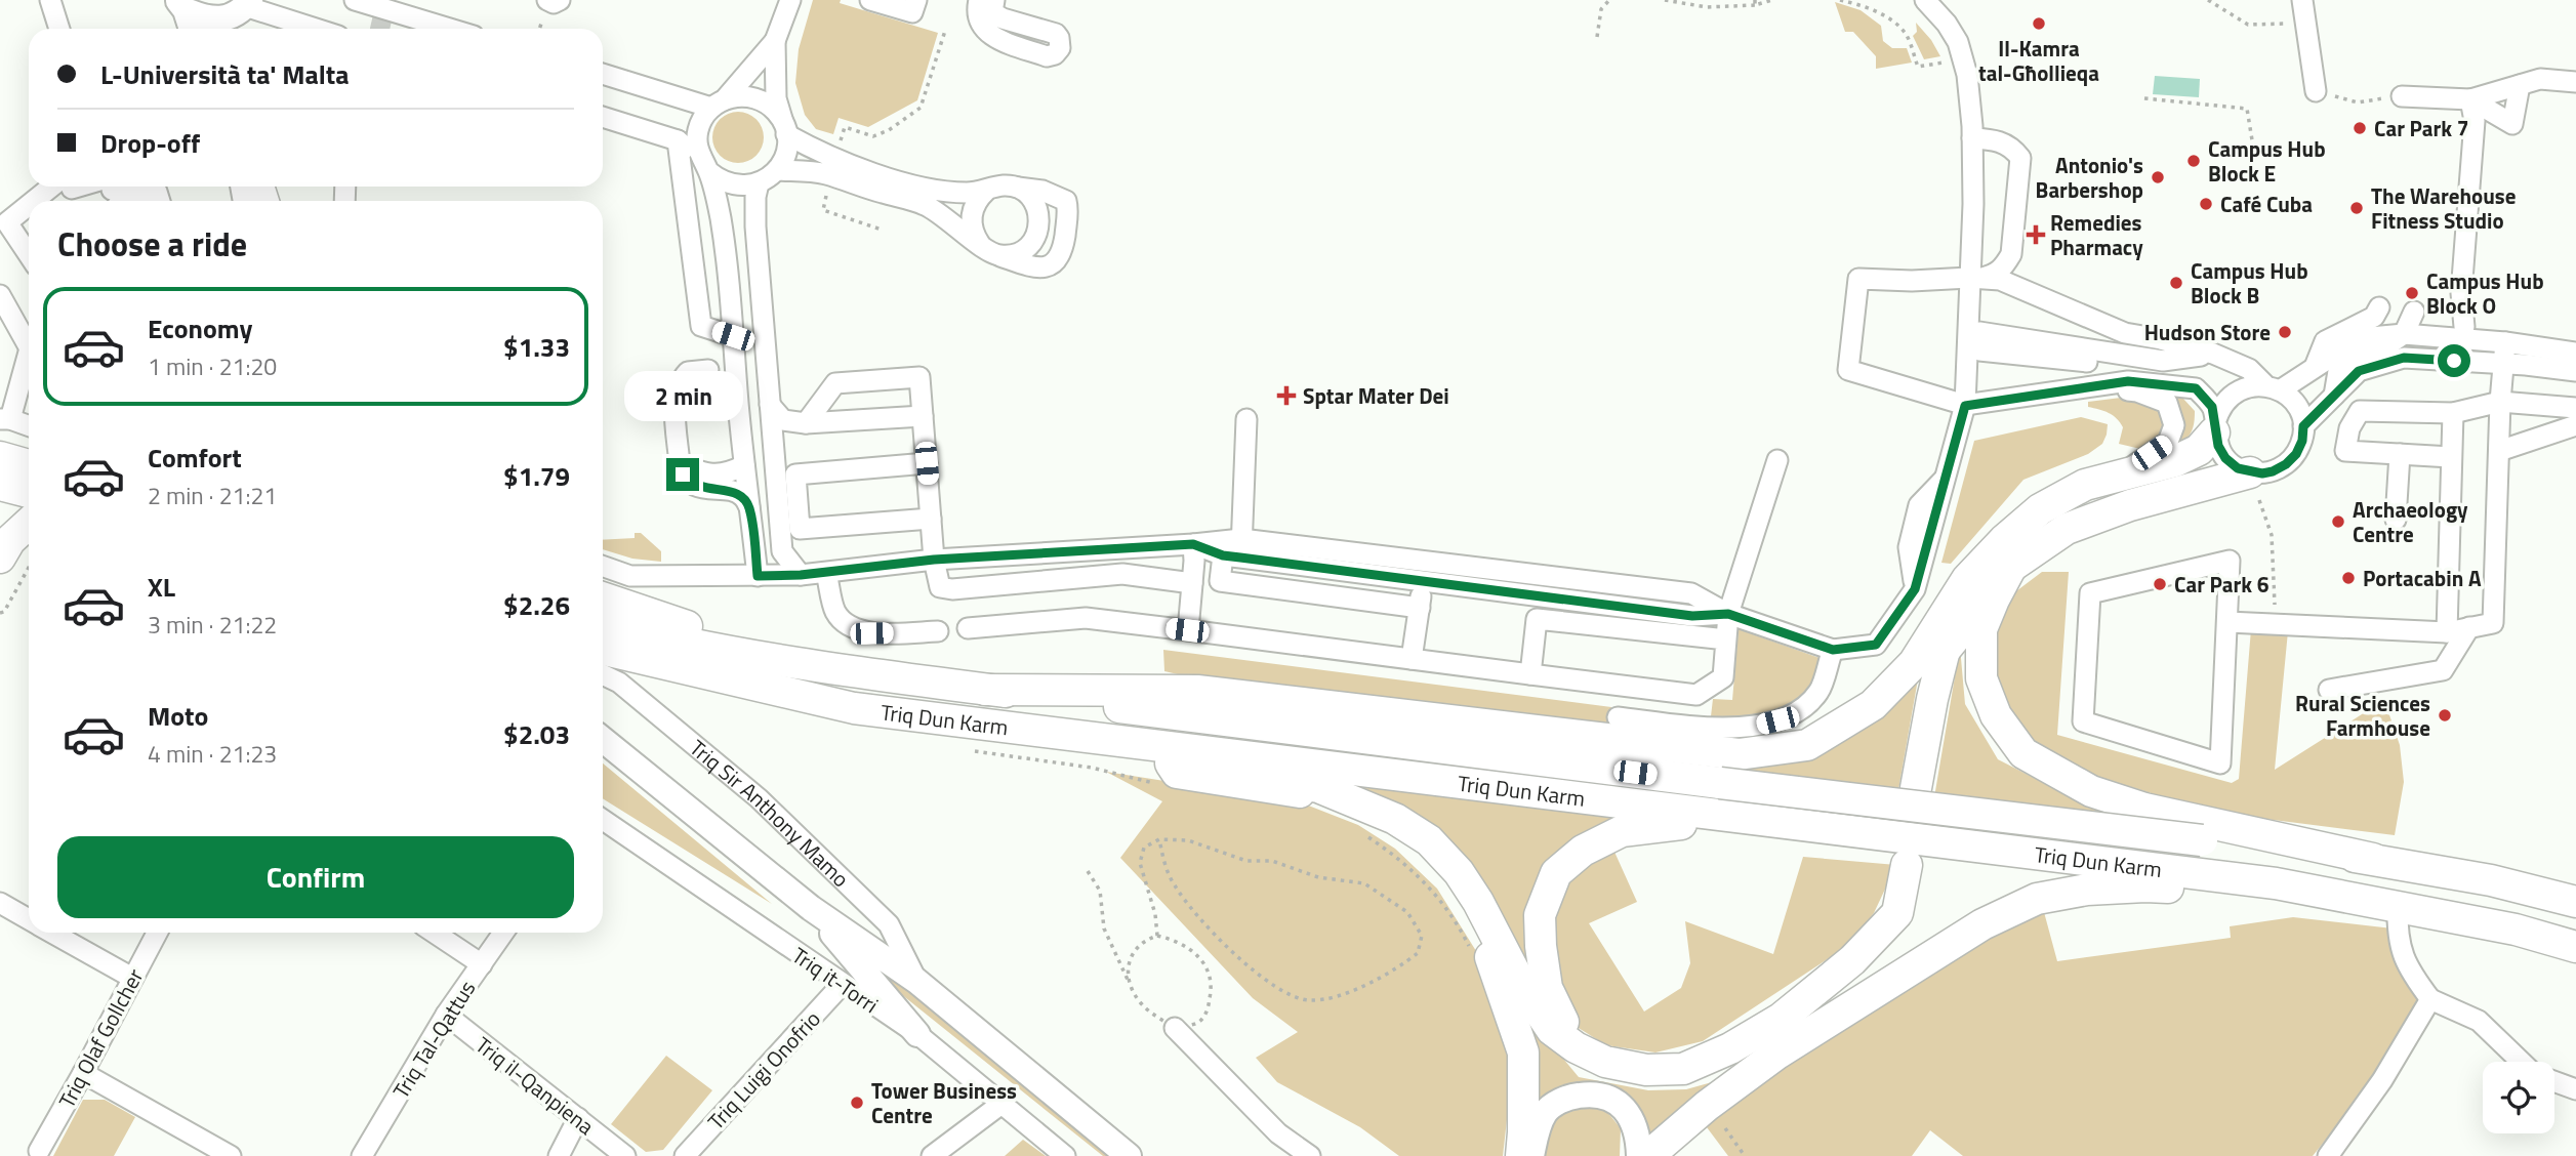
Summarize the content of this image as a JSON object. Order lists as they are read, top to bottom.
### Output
{
  "streets": {
    "highway": ["Triq Dun Karm"],
    "main road": ["Triq Sir Anthony Mamo"],
    "street": [
      "Triq it-Torri",
      "Triq Olaf Gollcher",
      "Triq Tal-Qattus",
      "Triq Luigi Onofrio",
      "Triq il-Qanpiena"
    ]
  },
  "crossings": [
    ["Triq it-Torri", "Triq Luigi Onofrio"],
    ["Triq Tal-Qattus", "Triq il-Qanpiena"]
  ],
  "places": {
    "other": [
      "Il-Kamra tal-Għollieqa",
      "Car Park 7",
      "Campus Hub Block E",
      "Antonio's Barbershop",
      "Café Cuba",
      "The Warehouse Fitness Studio",
      "Campus Hub Block B",
      "Campus Hub Block O",
      "Hudson Store",
      "Archaeology Centre",
      "Portacabin A",
      "Car Park 6",
      "Rural Sciences Farmhouse",
      "Tower Business Centre"
    ],
    "health": ["Remedies Pharmacy", "Sptar Mater Dei"]
  },
  "page": {
    "banner": ["L-Università ta' Malta", "Drop-off"],
    "heading": "Choose a ride",
    "list": [
      {
        "name": "Economy",
        "note": "1 min · 21:20",
        "value": "$1.33"
      },
      {
        "name": "Comfort",
        "note": "2 min · 21:21",
        "value": "$1.79"
      },
      {
        "name": "XL",
        "note": "3 min · 21:22",
        "value": "$2.26"
      },
      {
        "name": "Moto",
        "note": "4 min · 21:23",
        "value": "$2.03"
      }
    ],
    "bubble": "2 min",
    "buttons": "Confirm"
  }
}
